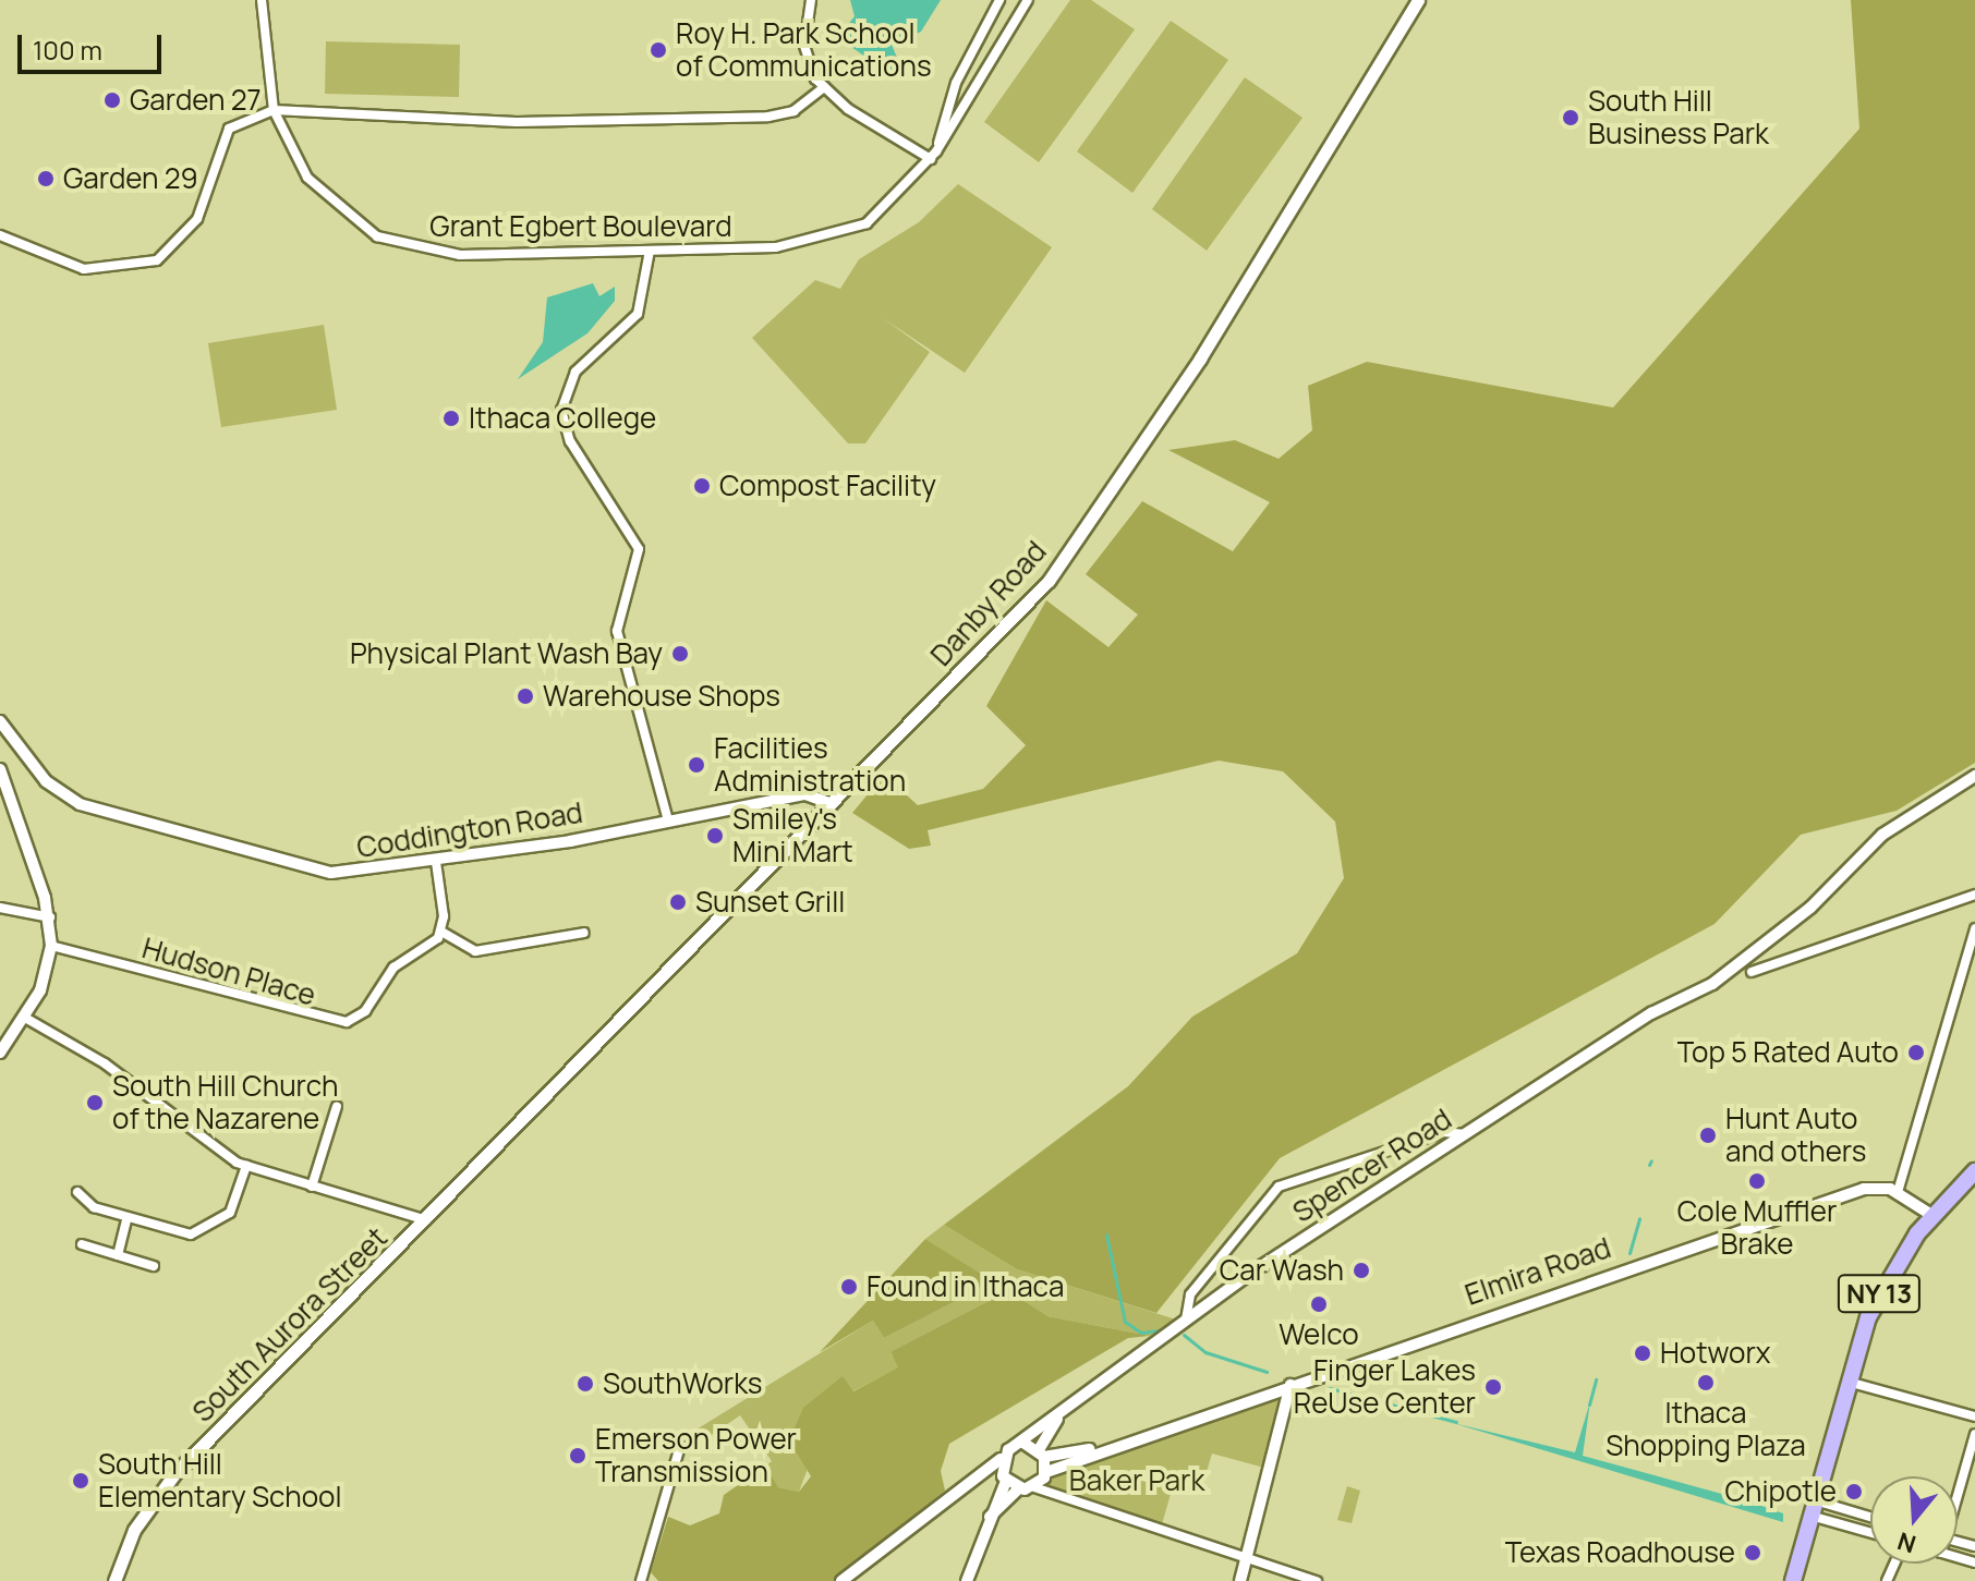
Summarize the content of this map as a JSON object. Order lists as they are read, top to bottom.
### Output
{
  "streets": {
    "highway": ["NY 13"],
    "main road": ["Danby Road", "South Aurora Street"],
    "street": [
      "Grant Egbert Boulevard",
      "Coddington Road",
      "Hudson Place",
      "Spencer Road",
      "Elmira Road"
    ]
  },
  "crossings": [
    ["Danby Road", "Coddington Road"],
    ["Danby Road", "South Aurora Street"],
    ["Spencer Road", "Elmira Road"]
  ],
  "parks": ["Baker Park"],
  "places": [
    "Roy H. Park School of Communications",
    "Garden 27",
    "South Hill Business Park",
    "Garden 29",
    "Ithaca College",
    "Compost Facility",
    "Physical Plant Wash Bay",
    "Warehouse Shops",
    "Facilities Administration",
    "Smiley's Mini Mart",
    "Sunset Grill",
    "Top 5 Rated Auto",
    "South Hill Church of the Nazarene",
    "Hunt Auto and others",
    "Cole Muffler Brake",
    "Car Wash",
    "Found in Ithaca",
    "Welco",
    "Hotworx",
    "Ithaca Shopping Plaza",
    "SouthWorks",
    "Finger Lakes ReUse Center",
    "Emerson Power Transmission",
    "South Hill Elementary School",
    "Chipotle",
    "Texas Roadhouse"
  ],
  "scale_bar": "100 m",
  "north": "bottom"
}
